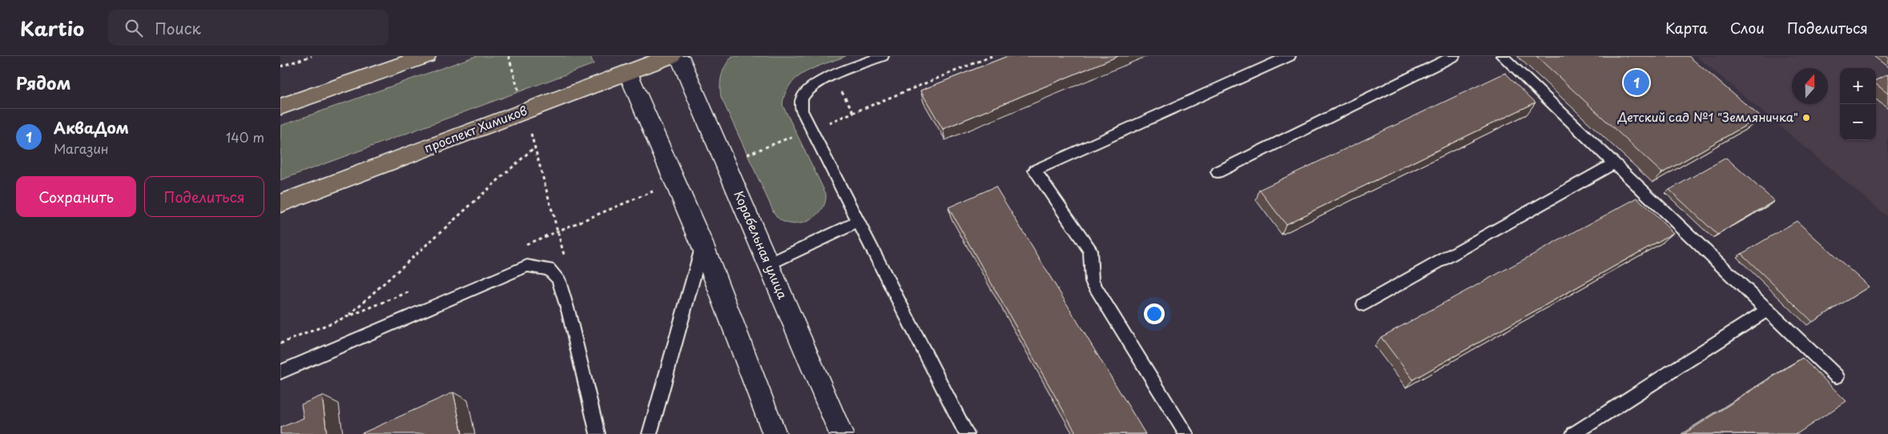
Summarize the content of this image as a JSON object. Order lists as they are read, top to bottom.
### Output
{
  "streets": {
    "main road": ["проспект Химиков", "Корабельная улица"]
  },
  "places": ["Детский сад №1 \"Земляничка\""],
  "north": "top",
  "page": {
    "header": "Kartio",
    "search": "Поиск",
    "nav": ["Карта", "Слои", "Поделиться"],
    "heading": "Рядом",
    "map_buttons": ["+", "−"],
    "pins": "1",
    "list": [
      {
        "mark": "1",
        "name": "АкваДом",
        "note": "Магазин",
        "value": "140 m"
      }
    ],
    "buttons": ["Сохранить", "Поделиться"]
  }
}
